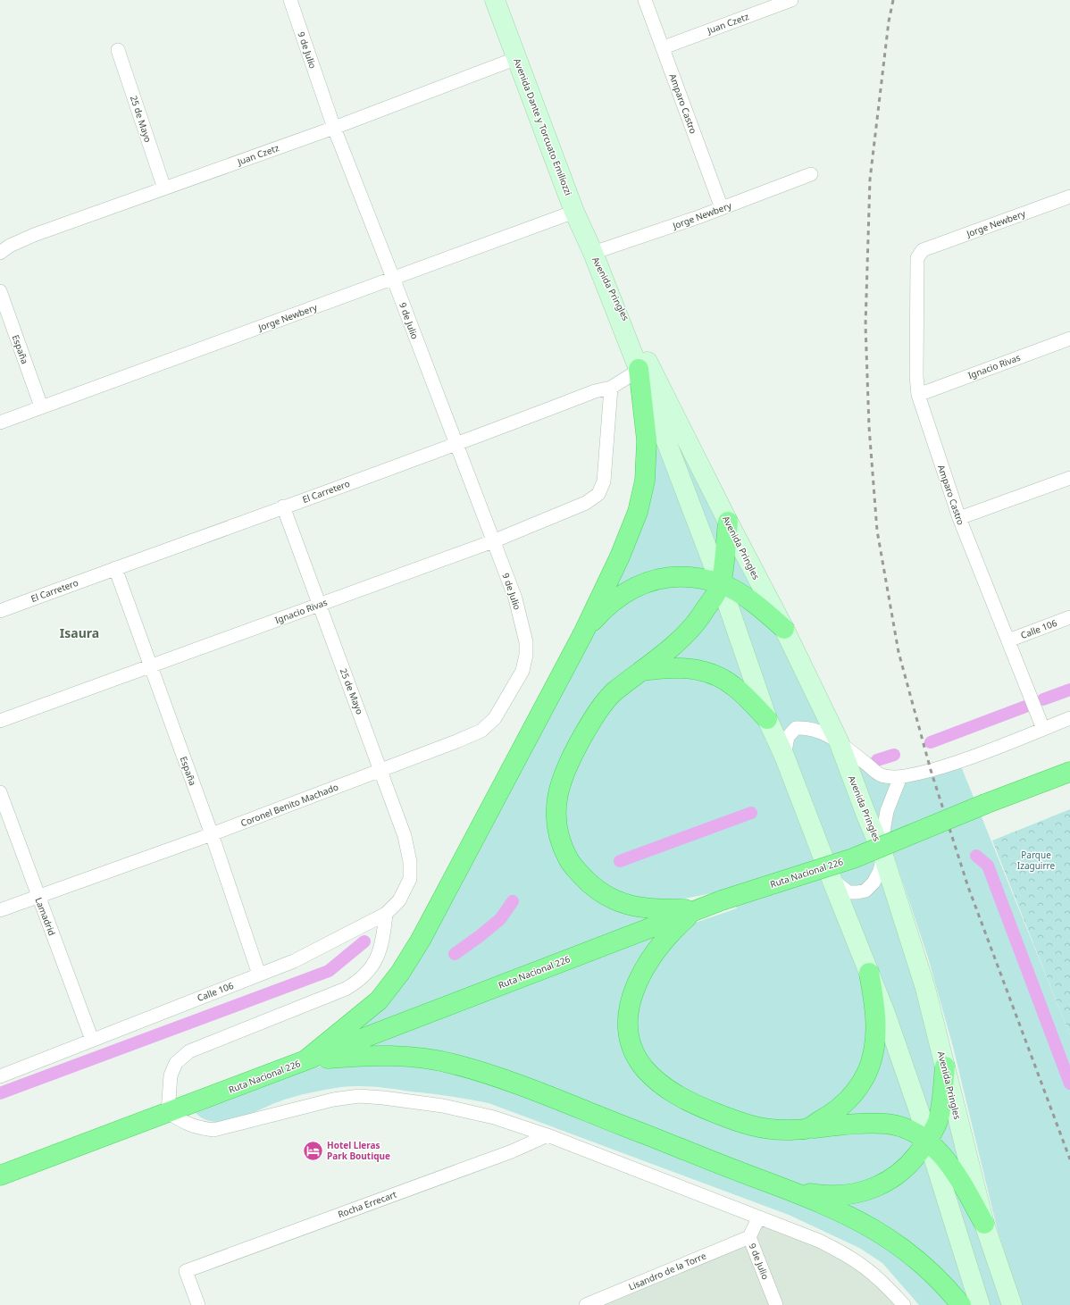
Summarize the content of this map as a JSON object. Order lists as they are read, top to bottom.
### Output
{
  "streets": {
    "highway": ["Ruta Nacional 226"],
    "main road": ["Avenida Dante y Torcuato Emiliozzi", "Avenida Pringles"],
    "street": [
      "Juan Czetz",
      "9 de Julio",
      "Amparo Castro",
      "25 de Mayo",
      "Jorge Newbery",
      "España",
      "Ignacio Rivas",
      "El Carretero",
      "Calle 106",
      "Coronel Benito Machado",
      "Lamadrid",
      "Rocha Errecart",
      "Lisandro de la Torre"
    ]
  },
  "crossings": [
    ["Juan Czetz", "9 de Julio"],
    ["Juan Czetz", "Amparo Castro"],
    ["Juan Czetz", "25 de Mayo"],
    ["Juan Czetz", "Avenida Dante y Torcuato Emiliozzi"],
    ["9 de Julio", "Jorge Newbery"],
    ["9 de Julio", "Ignacio Rivas"],
    ["9 de Julio", "El Carretero"],
    ["9 de Julio", "Coronel Benito Machado"],
    ["9 de Julio", "Lisandro de la Torre"],
    ["Amparo Castro", "Jorge Newbery"],
    ["Amparo Castro", "Ignacio Rivas"],
    ["Amparo Castro", "Calle 106"],
    ["25 de Mayo", "Ignacio Rivas"],
    ["25 de Mayo", "El Carretero"],
    ["25 de Mayo", "Calle 106"],
    ["25 de Mayo", "Coronel Benito Machado"],
    ["Avenida Dante y Torcuato Emiliozzi", "Jorge Newbery"],
    ["Avenida Dante y Torcuato Emiliozzi", "Avenida Pringles"],
    ["Jorge Newbery", "Avenida Pringles"],
    ["Jorge Newbery", "España"],
    ["Avenida Pringles", "El Carretero"],
    ["España", "Ignacio Rivas"],
    ["España", "El Carretero"],
    ["España", "Calle 106"],
    ["España", "Coronel Benito Machado"],
    ["Ignacio Rivas", "El Carretero"],
    ["Calle 106", "Lamadrid"],
    ["Coronel Benito Machado", "Lamadrid"]
  ],
  "districts": ["Isaura"],
  "parks": ["Parque Izaguirre"],
  "places": {
    "hotel": ["Hotel Lleras Park Boutique"]
  }
}
